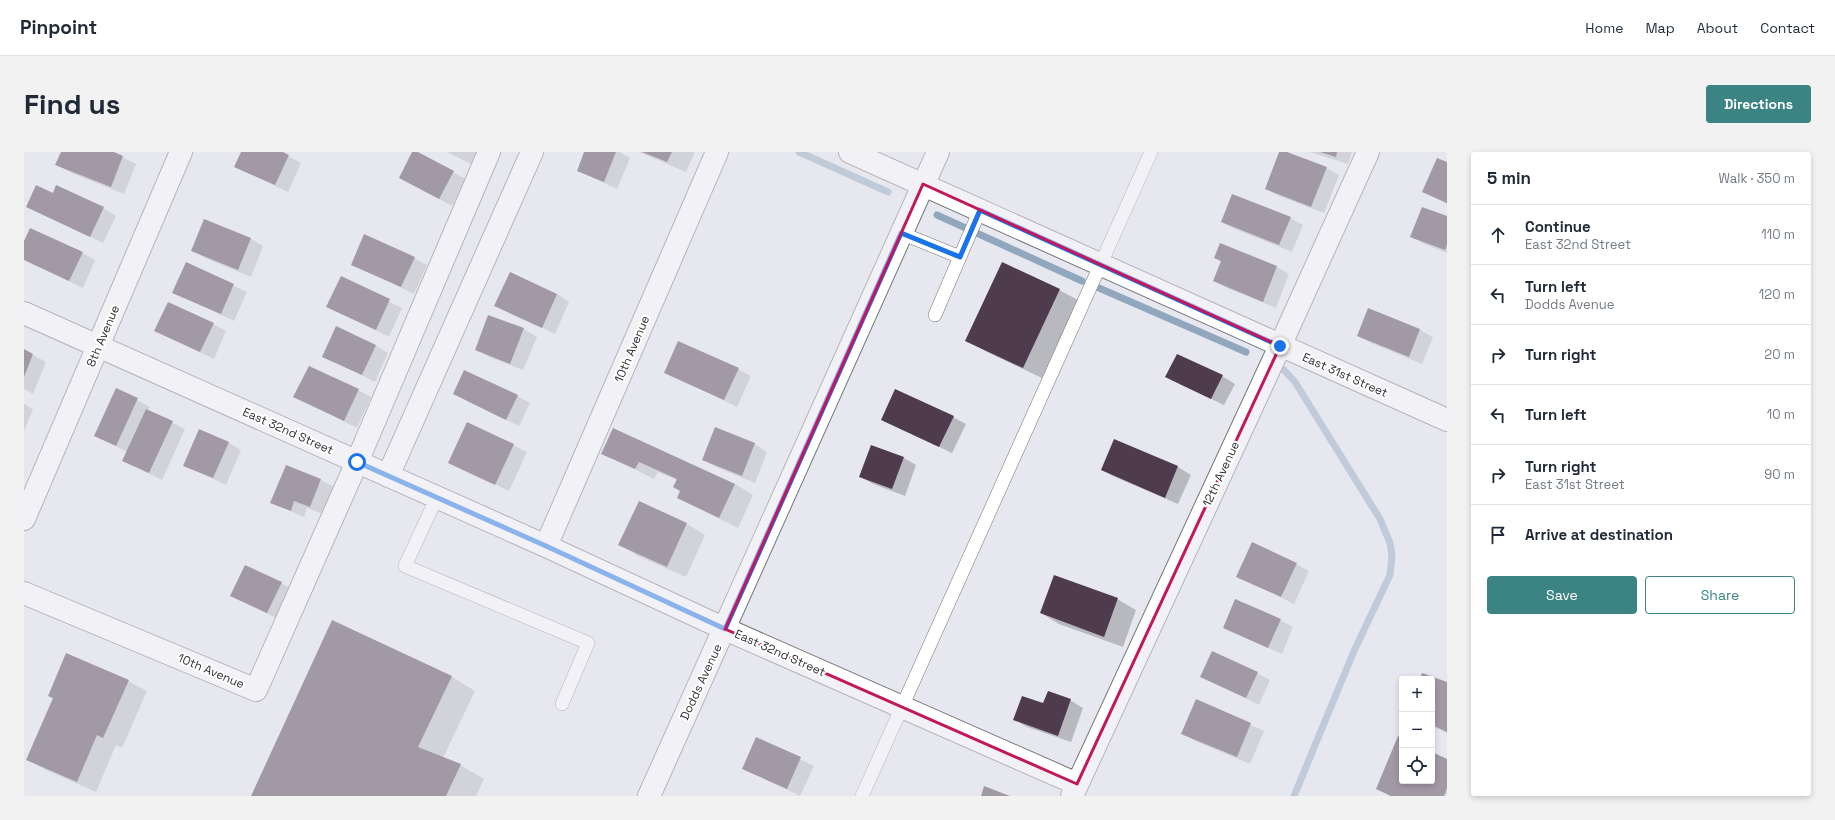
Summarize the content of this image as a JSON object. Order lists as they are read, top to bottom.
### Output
{
  "streets": {
    "street": [
      "8th Avenue",
      "10th Avenue",
      "East 31st Street",
      "East 32nd Street",
      "12th Avenue",
      "Dodds Avenue"
    ]
  },
  "crossings": [
    ["8th Avenue", "East 32nd Street"],
    ["10th Avenue", "East 32nd Street"],
    ["East 31st Street", "12th Avenue"],
    ["East 31st Street", "Dodds Avenue"],
    ["East 32nd Street", "12th Avenue"],
    ["East 32nd Street", "Dodds Avenue"]
  ],
  "page": {
    "header": "Pinpoint",
    "nav": [
      "Home",
      "Map",
      "About",
      "Contact"
    ],
    "buttons": [
      "Directions",
      ["Save", "Share"]
    ],
    "title": "Find us",
    "heading": ["5 min", "Walk · 350 m"],
    "list": [
      ["Continue", "East 32nd Street", "110 m"],
      ["Turn left", "Dodds Avenue", "120 m"],
      ["Turn right", "20 m"],
      ["Turn left", "10 m"],
      ["Turn right", "East 31st Street", "90 m"],
      "Arrive at destination"
    ],
    "map_buttons": ["+", "−"]
  }
}
